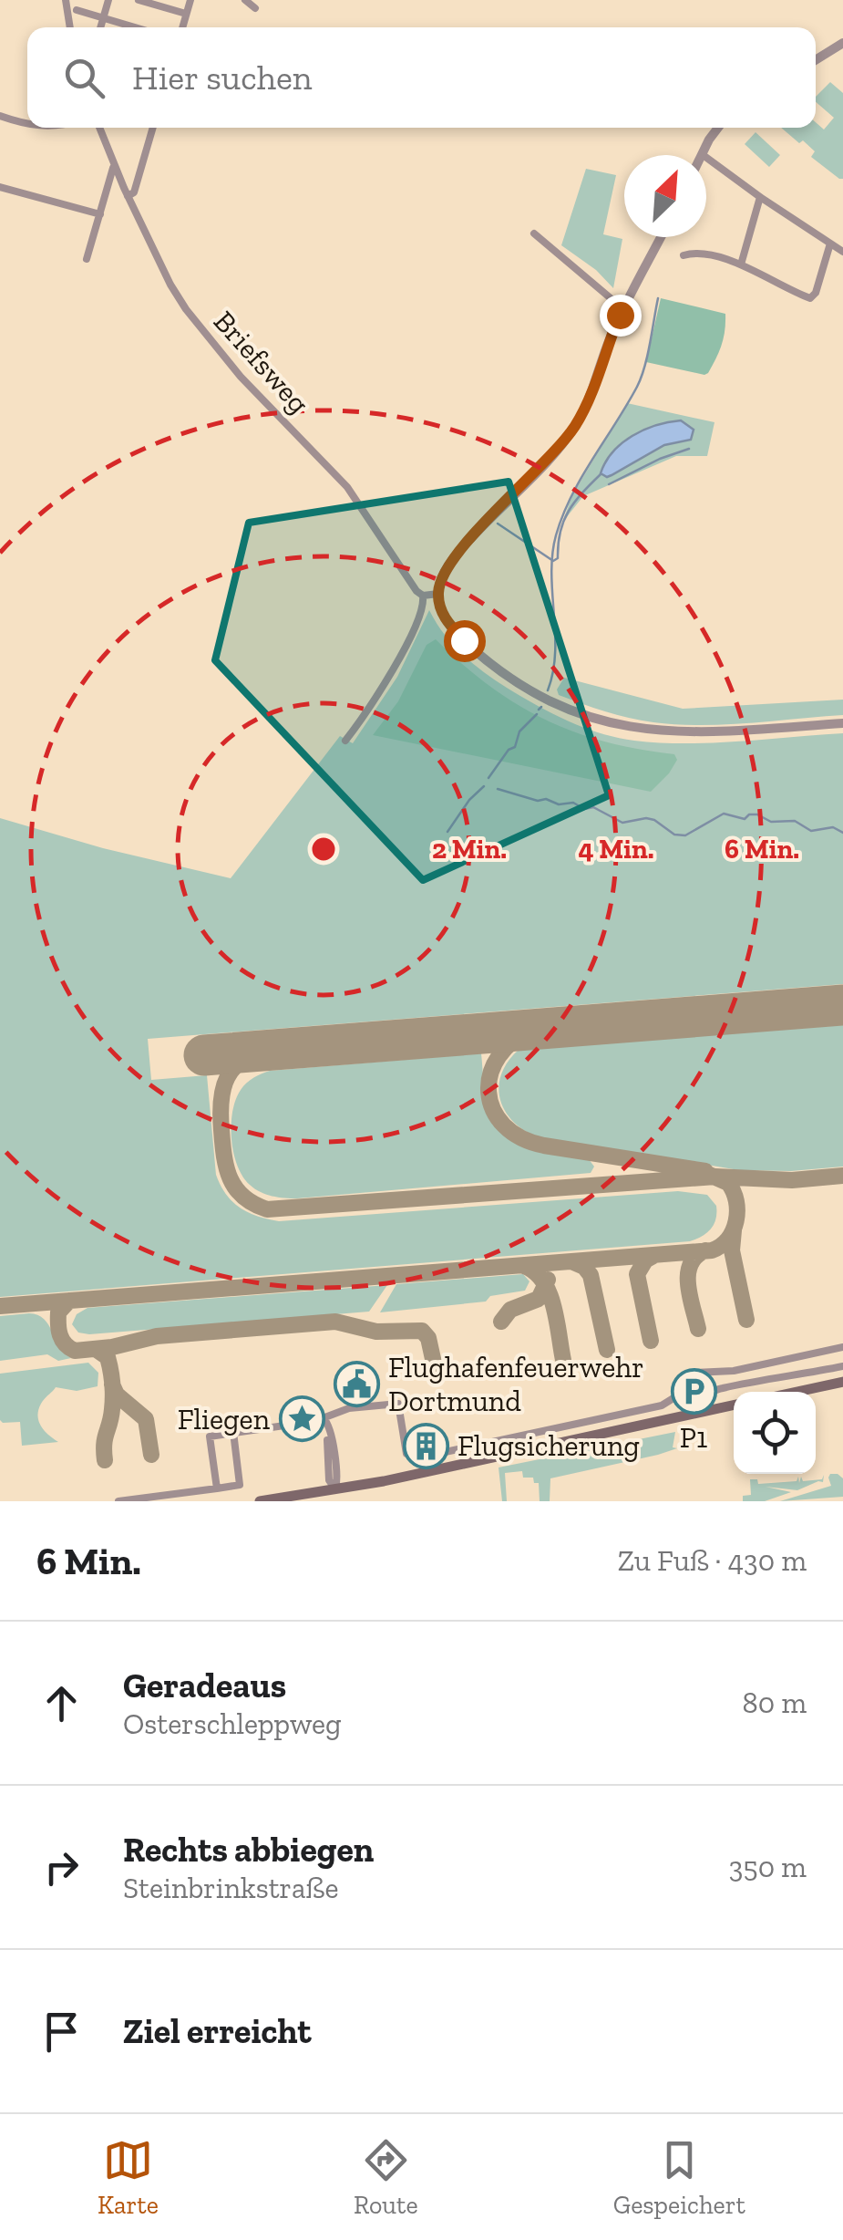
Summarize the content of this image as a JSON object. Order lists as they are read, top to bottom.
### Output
{
  "streets": {
    "street": ["Briefsweg"]
  },
  "places": {
    "public building": ["Flughafenfeuerwehr Dortmund"],
    "parking": ["P1"],
    "place": ["Fliegen"],
    "building": ["Flugsicherung"]
  },
  "north": "top right",
  "page": {
    "search": "Hier suchen",
    "heading": ["6 Min.", "Zu Fuß · 430 m"],
    "list": [
      ["Geradeaus", "Osterschleppweg", "80 m"],
      ["Rechts abbiegen", "Steinbrinkstraße", "350 m"],
      "Ziel erreicht"
    ],
    "nav": ["Karte", "Route", "Gespeichert"]
  },
  "rings": ["2 Min.", "4 Min.", "6 Min."]
}
